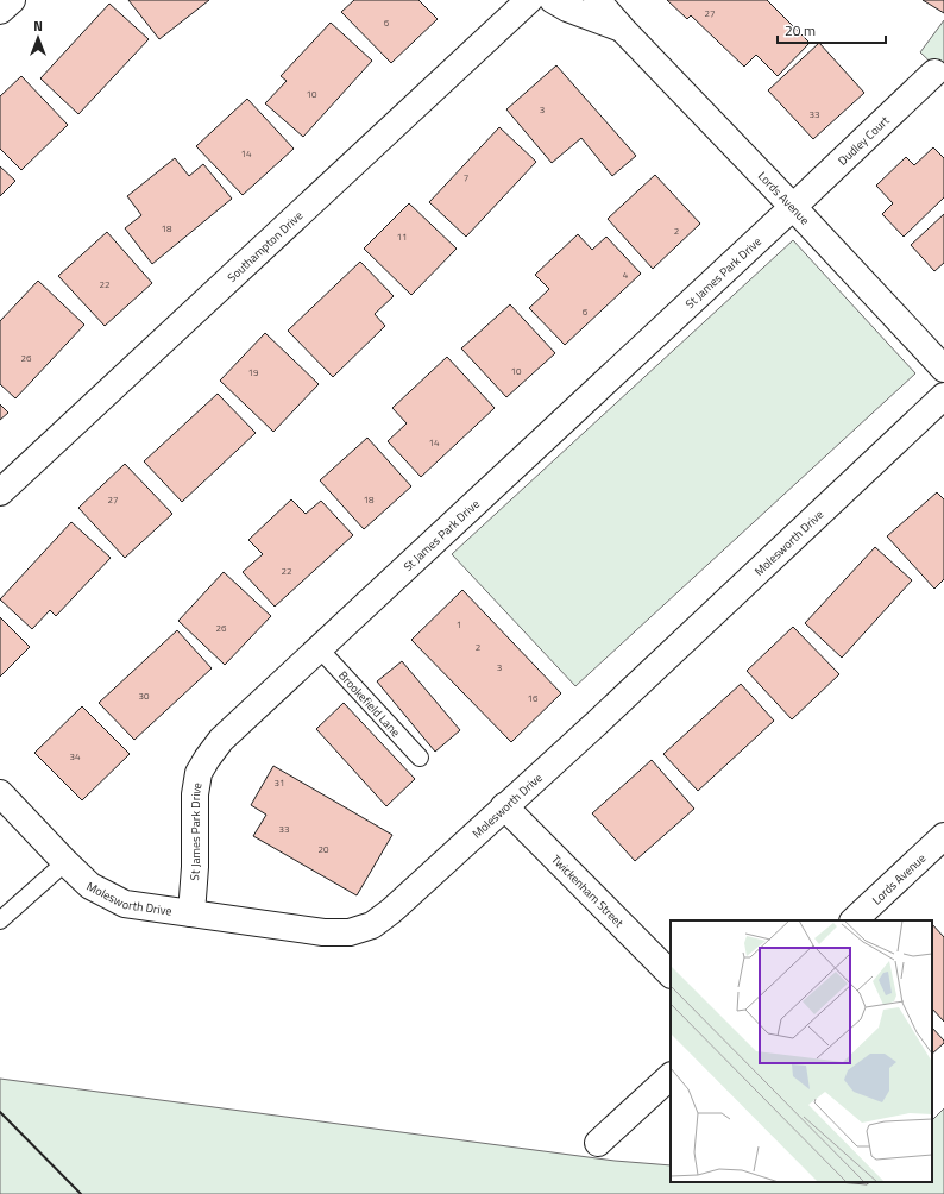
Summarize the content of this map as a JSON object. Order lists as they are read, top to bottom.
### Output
{
  "streets": {
    "street": [
      "Dudley Court",
      "Lords Avenue",
      "Southampton Drive",
      "St James Park Drive",
      "Molesworth Drive",
      "Twickenham Street"
    ],
    "lane": ["Brookefield Lane"]
  },
  "crossings": [
    ["Dudley Court", "Lords Avenue"],
    ["Dudley Court", "St James Park Drive"],
    ["Lords Avenue", "St James Park Drive"],
    ["St James Park Drive", "Molesworth Drive"],
    ["St James Park Drive", "Brookefield Lane"],
    ["Molesworth Drive", "Twickenham Street"]
  ],
  "house_numbers": [
    "27",
    "6",
    "10",
    "3",
    "33",
    "14",
    "7",
    "18",
    "2",
    "11",
    "4",
    "22",
    "6",
    "26",
    "10",
    "19",
    "14",
    "27",
    "18",
    "22",
    "1",
    "26",
    "2",
    "3",
    "30",
    "16",
    "34",
    "31",
    "33",
    "20"
  ],
  "scale_bar": "20 m",
  "north": "top"
}
